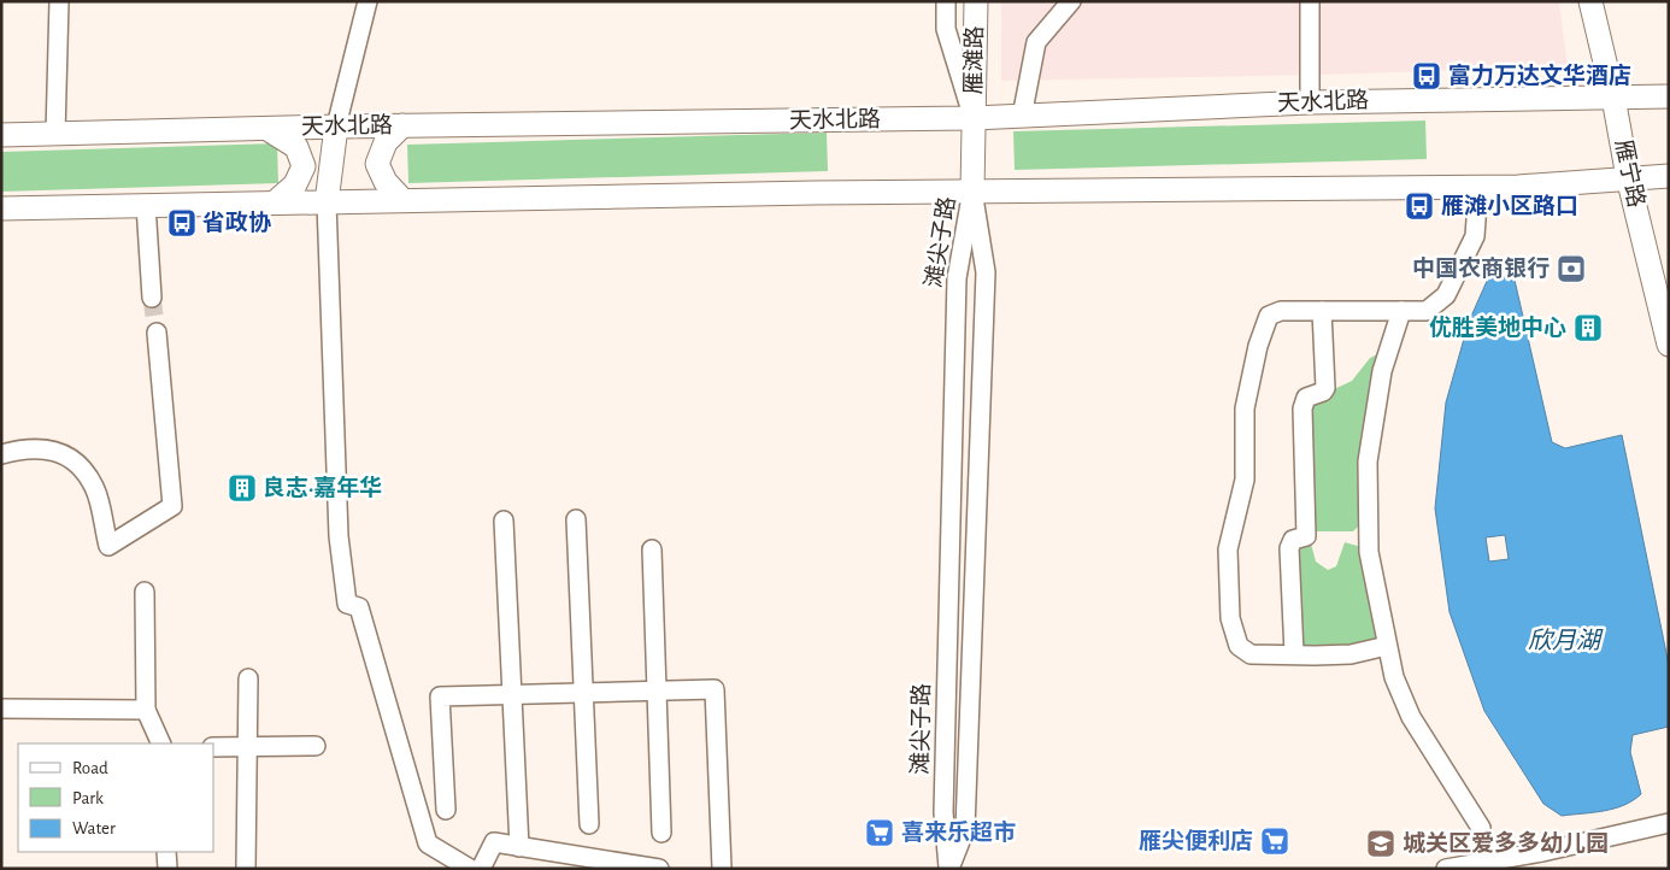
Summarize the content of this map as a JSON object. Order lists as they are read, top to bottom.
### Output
{
  "streets": {
    "main road": ["雁滩路", "天水北路", "雁宁路"],
    "street": ["滩尖子路"]
  },
  "crossings": [
    ["雁滩路", "天水北路"],
    ["雁滩路", "滩尖子路"],
    ["天水北路", "雁宁路"]
  ],
  "water": ["欣月湖"],
  "places": {
    "bus stop": ["富力万达文华酒店", "雁滩小区路口", "省政协"],
    "bank": ["中国农商银行"],
    "building": ["优胜美地中心", "良志·嘉年华"],
    "supermarket": ["喜来乐超市", "雁尖便利店"],
    "school or university": ["城关区爱多多幼儿园"]
  },
  "legend": ["Road", "Park", "Water"]
}
